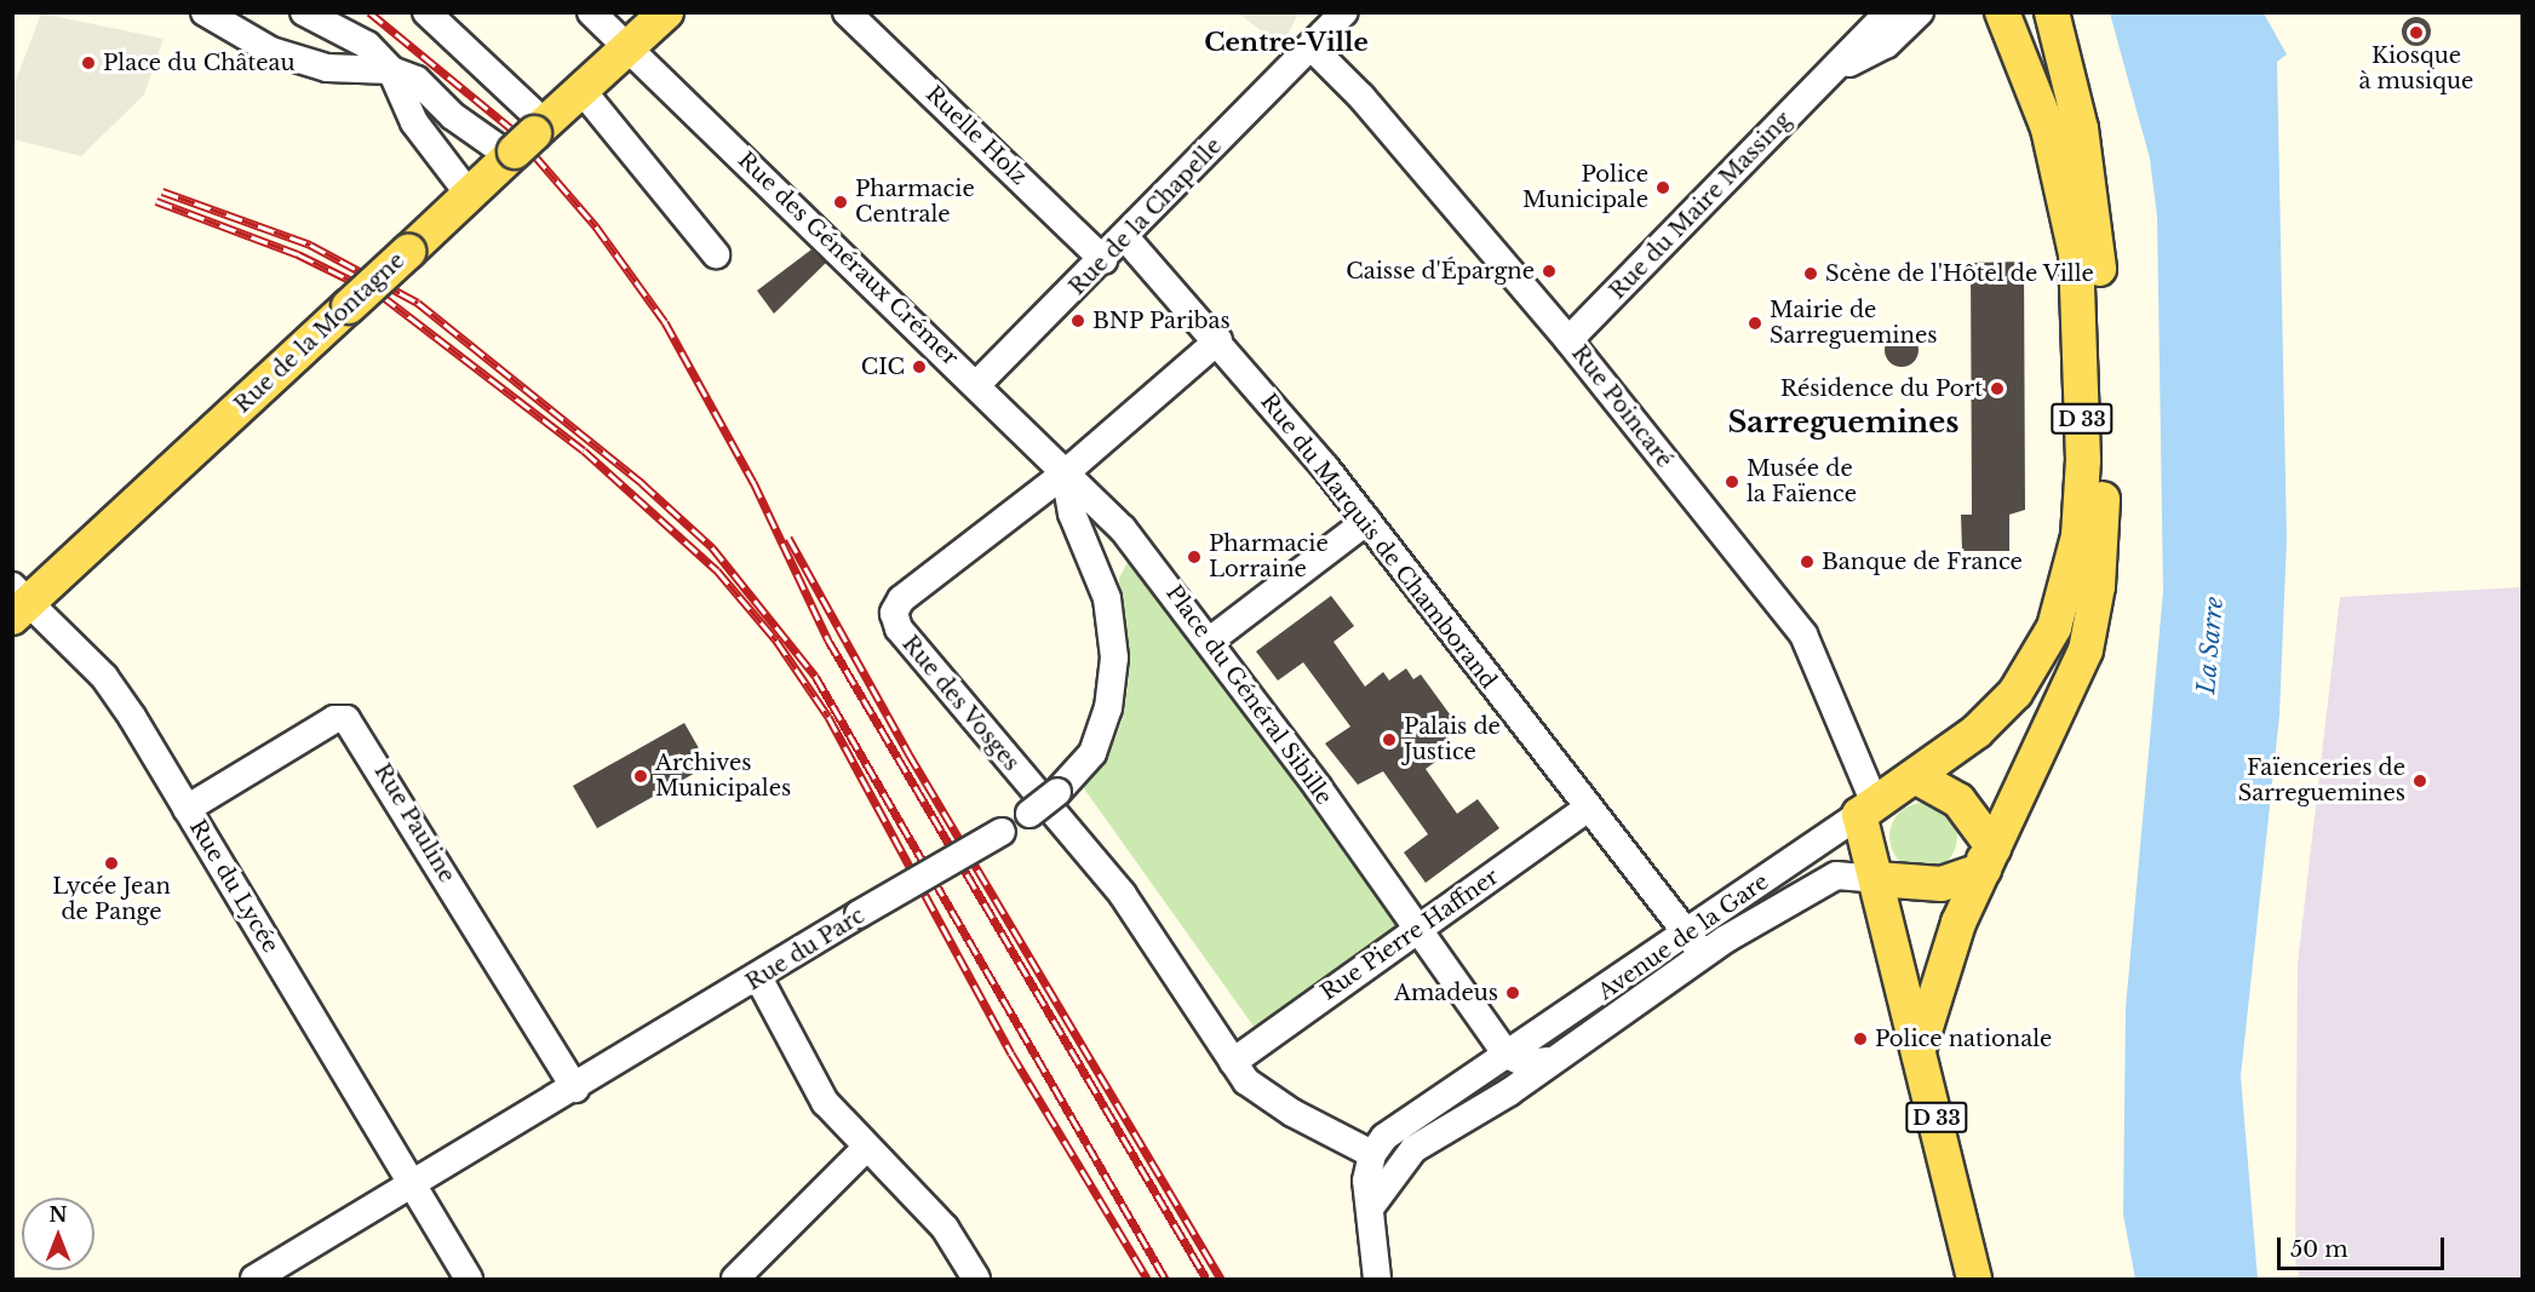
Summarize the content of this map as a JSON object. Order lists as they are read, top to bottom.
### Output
{
  "streets": {
    "main road": ["Rue de la Montagne", "D 33"],
    "street": [
      "Ruelle Holz",
      "Rue du Maire Massing",
      "Rue de la Chapelle",
      "Rue des Généraux Crémer",
      "Rue Poincaré",
      "Rue du Marquis de Chamborand",
      "Place du Général Sibille",
      "Rue des Vosges",
      "Rue Pauline",
      "Rue du Lycée",
      "Rue Pierre Haffner",
      "Avenue de la Gare",
      "Rue du Parc"
    ]
  },
  "crossings": [
    ["Ruelle Holz", "Rue de la Chapelle"],
    ["Rue du Maire Massing", "Rue Poincaré"],
    ["Rue de la Chapelle", "Rue des Généraux Crémer"],
    ["Rue de la Chapelle", "Rue Poincaré"],
    ["Rue de la Chapelle", "Rue du Marquis de Chamborand"],
    ["Rue des Généraux Crémer", "Rue de la Montagne"],
    ["Rue des Généraux Crémer", "Place du Général Sibille"],
    ["Rue des Généraux Crémer", "Rue des Vosges"],
    ["Rue des Généraux Crémer", "Rue du Parc"],
    ["Rue de la Montagne", "Rue du Lycée"],
    ["Rue Poincaré", "D 33"],
    ["Rue Poincaré", "Avenue de la Gare"],
    ["D 33", "Avenue de la Gare"],
    ["Rue du Marquis de Chamborand", "Rue des Vosges"],
    ["Rue du Marquis de Chamborand", "Rue Pierre Haffner"],
    ["Rue du Marquis de Chamborand", "Avenue de la Gare"],
    ["Place du Général Sibille", "Rue des Vosges"],
    ["Place du Général Sibille", "Rue Pierre Haffner"],
    ["Place du Général Sibille", "Avenue de la Gare"],
    ["Place du Général Sibille", "Rue du Parc"],
    ["Rue des Vosges", "Rue Pierre Haffner"],
    ["Rue des Vosges", "Avenue de la Gare"],
    ["Rue des Vosges", "Rue du Parc"],
    ["Rue Pauline", "Rue du Lycée"],
    ["Rue Pauline", "Rue du Parc"],
    ["Rue du Lycée", "Rue du Parc"]
  ],
  "districts": ["Centre-Ville", "Sarreguemines"],
  "water": ["La Sarre"],
  "places": [
    "Kiosque à musique",
    "Place du Château",
    "Police Municipale",
    "Pharmacie Centrale",
    "Caisse d'Épargne",
    "Scène de l'Hôtel de Ville",
    "BNP Paribas",
    "Mairie de Sarreguemines",
    "CIC",
    "Résidence du Port",
    "Musée de la Faïence",
    "Pharmacie Lorraine",
    "Banque de France",
    "Palais de Justice",
    "Archives Municipales",
    "Faïenceries de Sarreguemines",
    "Lycée Jean de Pange",
    "Amadeus",
    "Police nationale"
  ],
  "scale_bar": "50 m",
  "north": "top"
}
